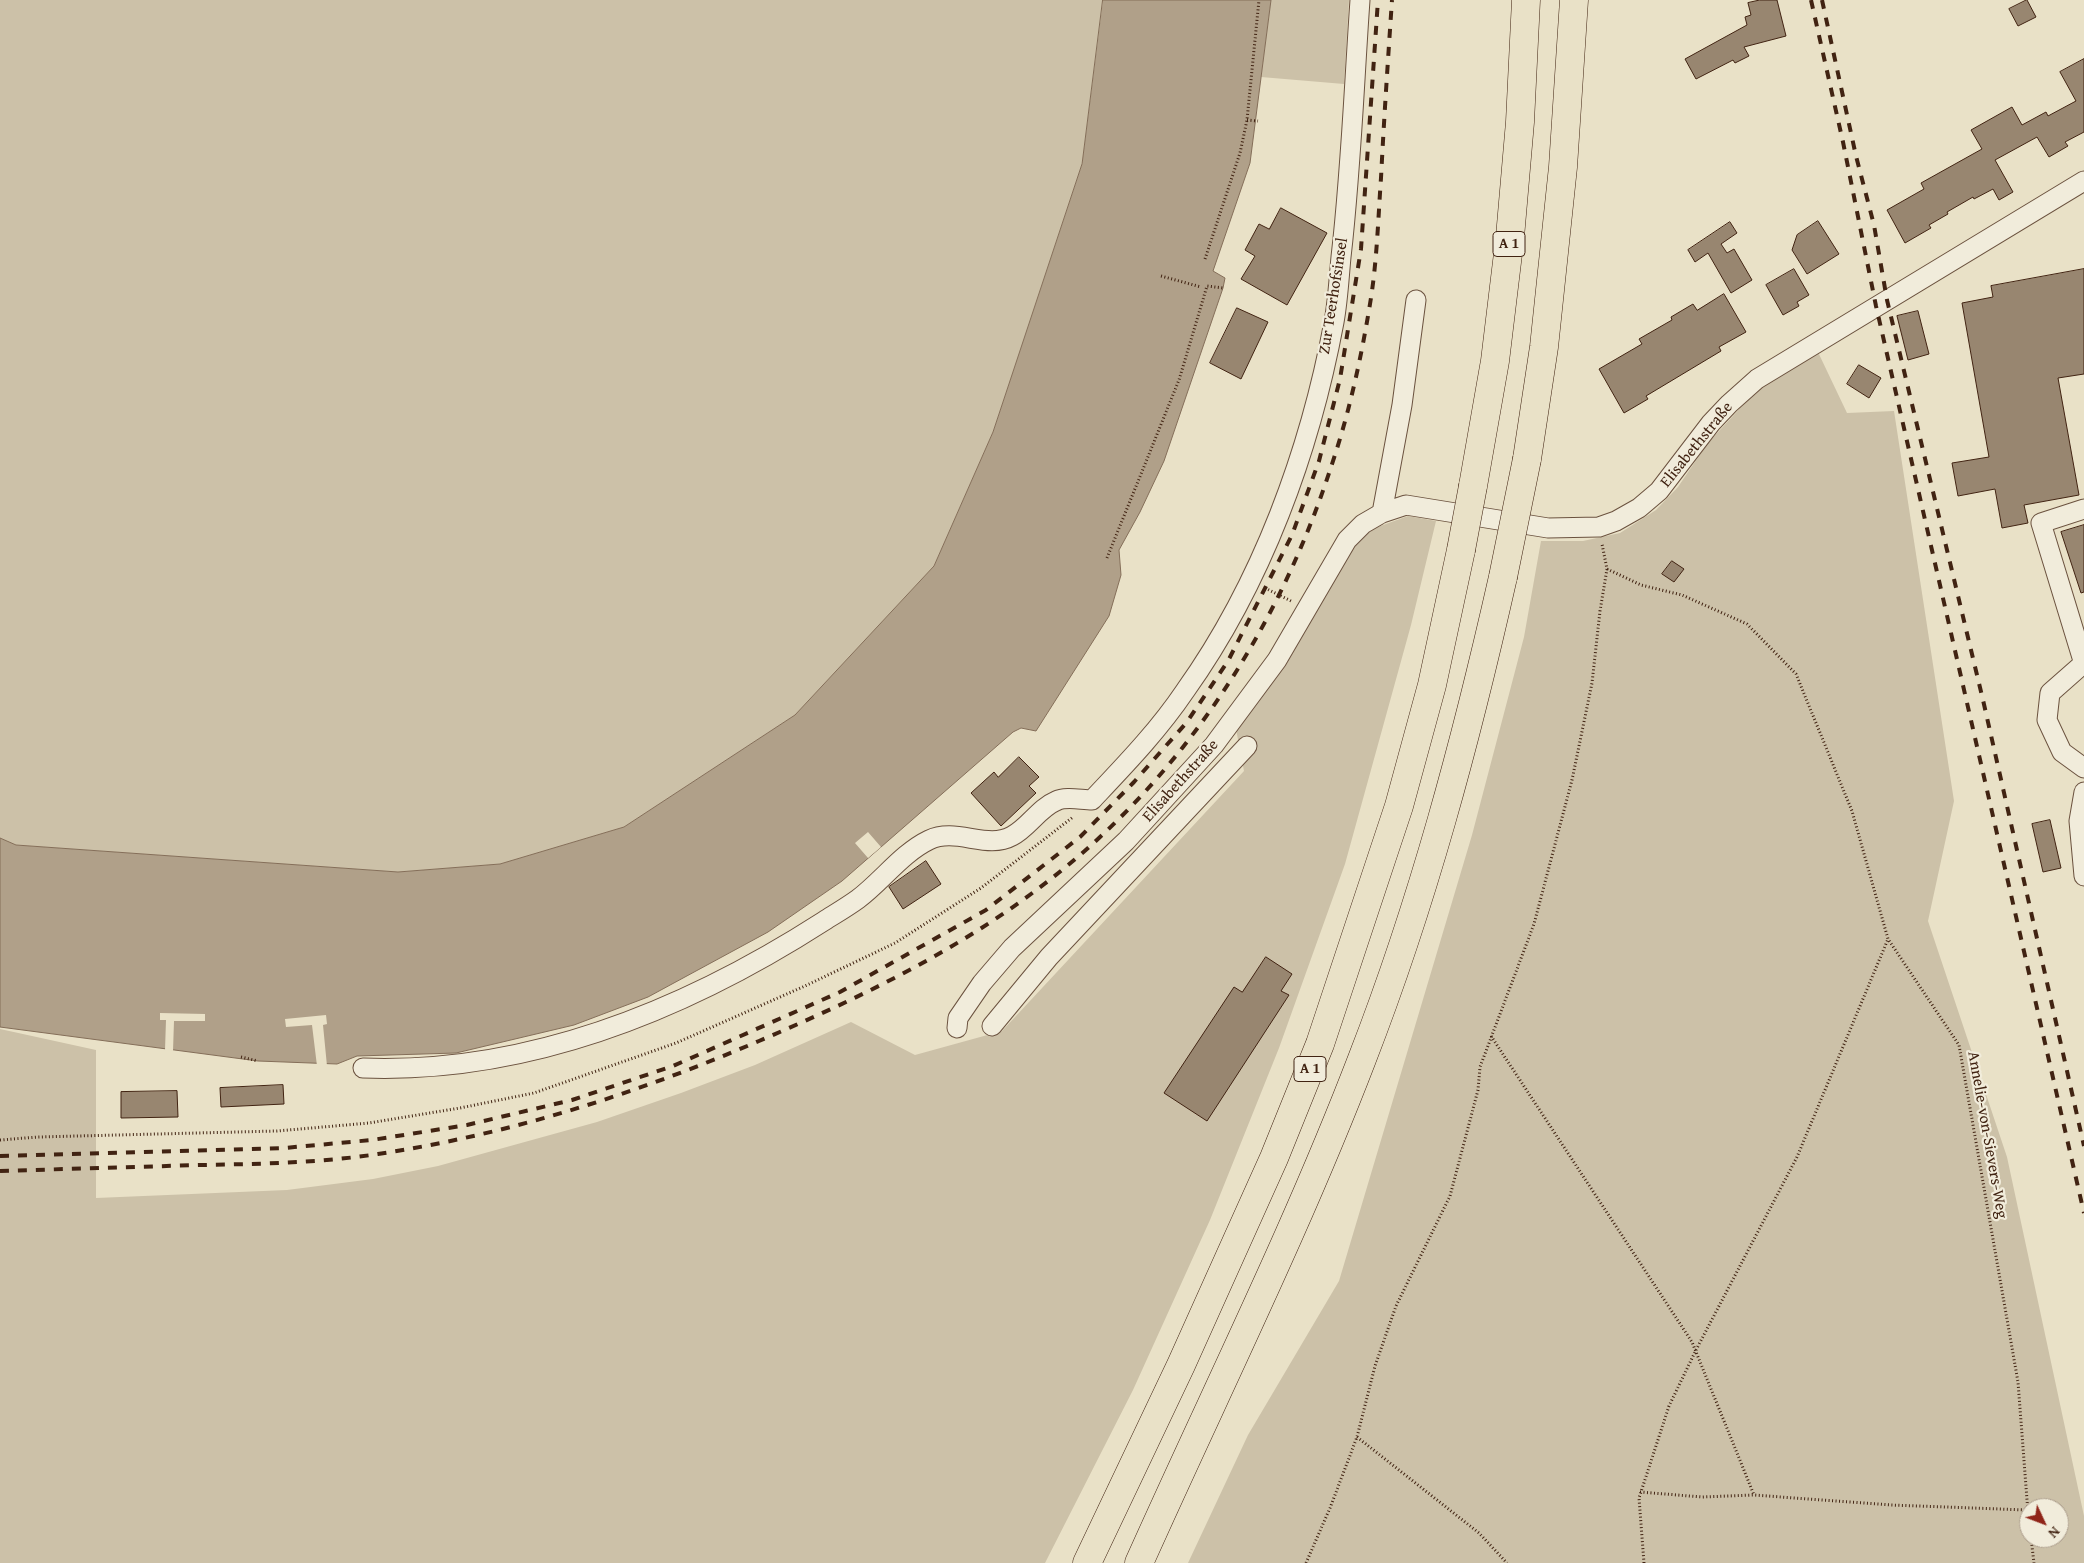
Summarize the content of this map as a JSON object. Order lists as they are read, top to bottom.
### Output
{
  "streets": {
    "highway": ["A 1"],
    "street": ["Zur Teerhofsinsel", "Elisabethstraße"],
    "path": ["Annelie-von-Sievers-Weg"]
  },
  "north": "bottom right"
}
